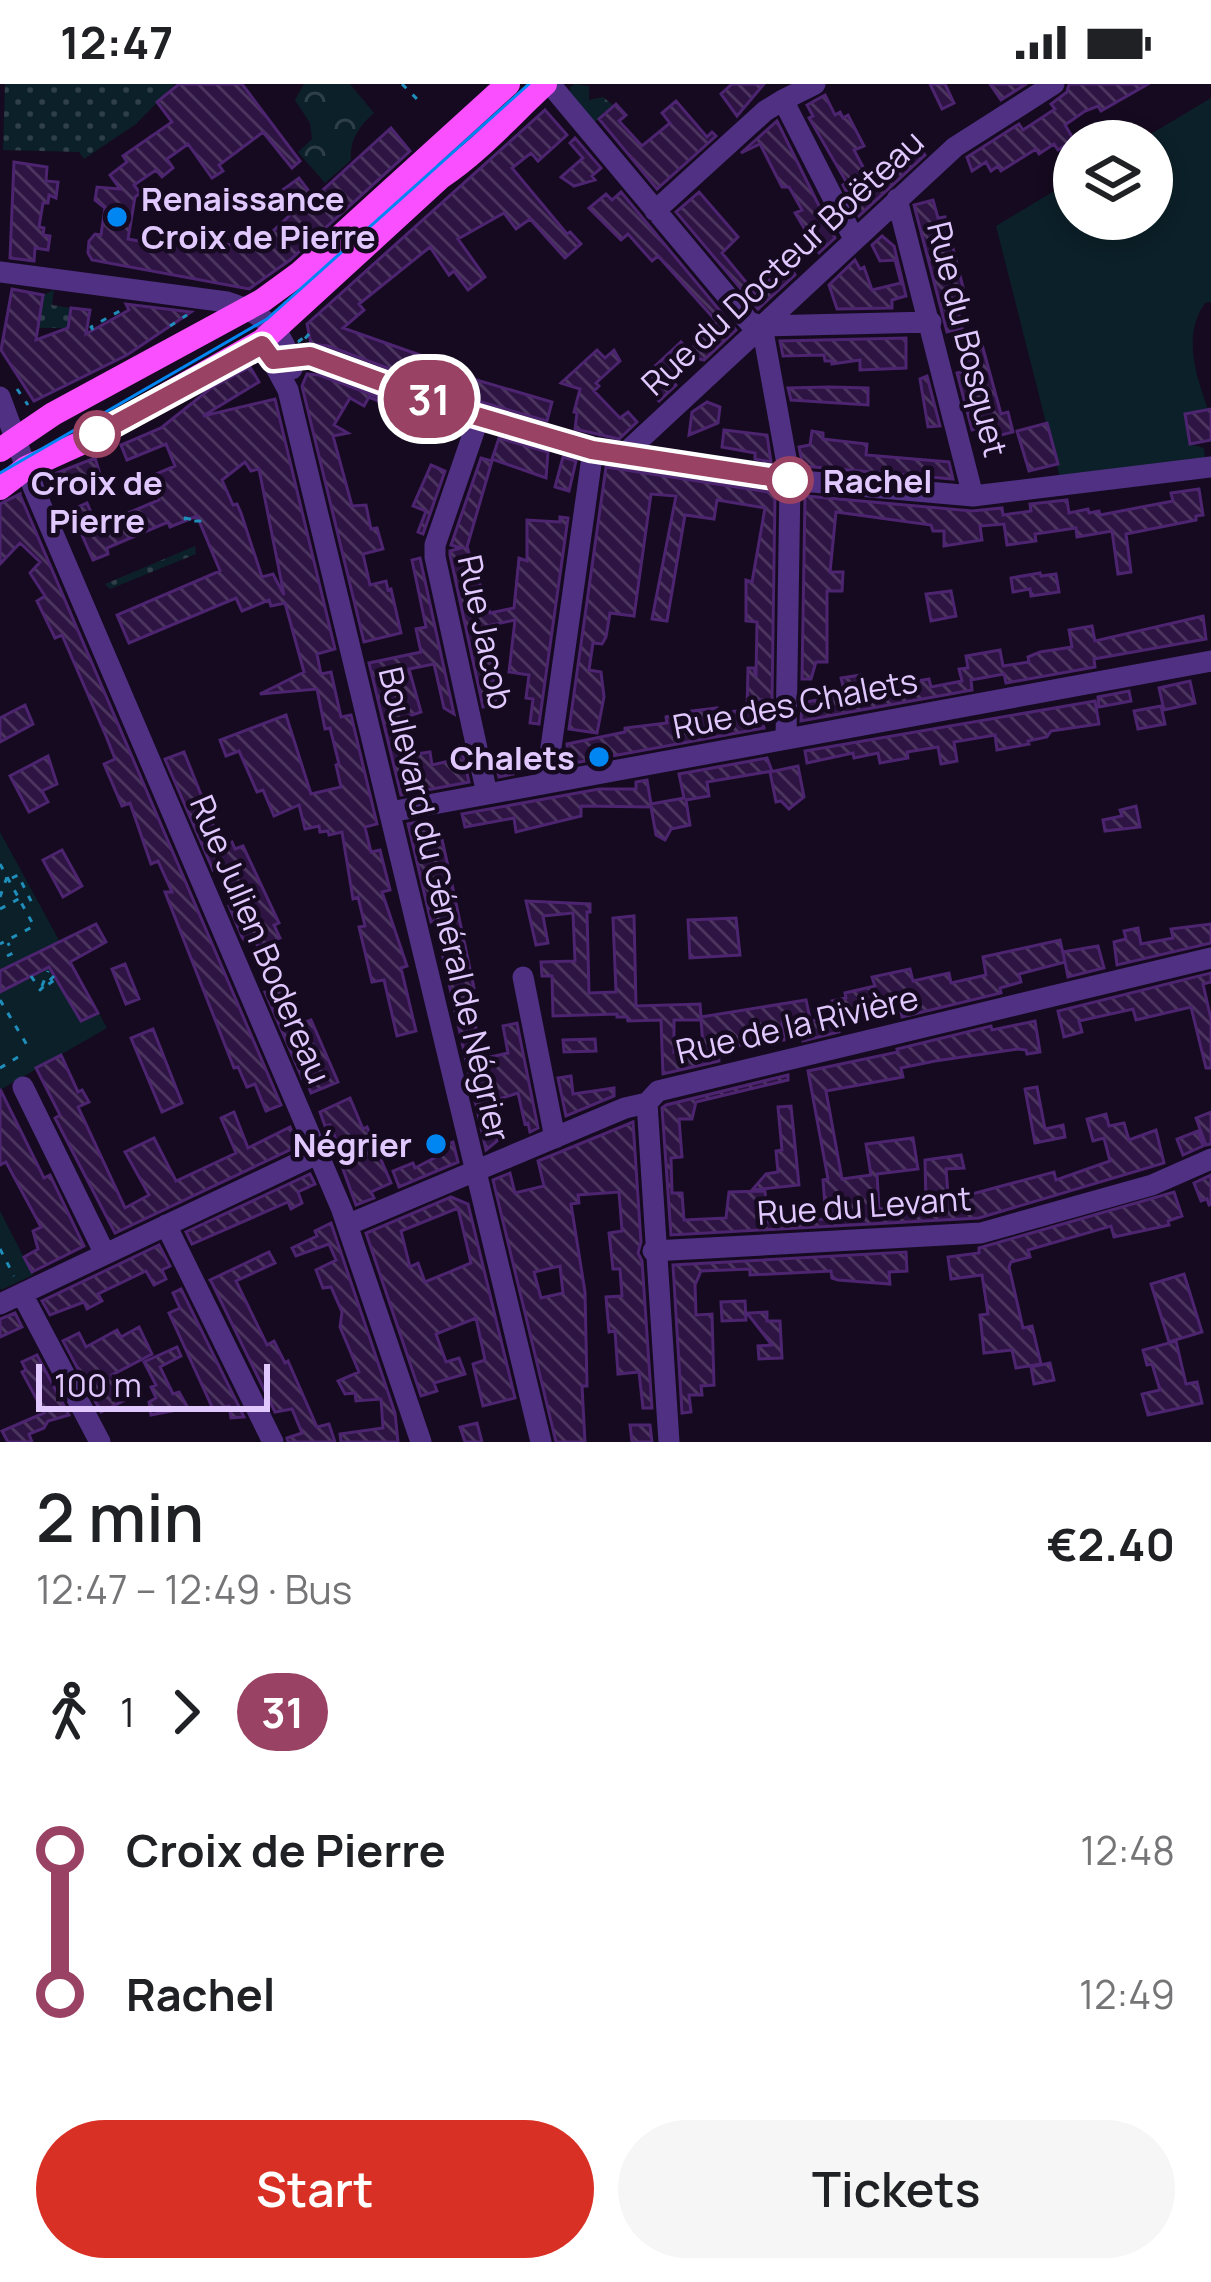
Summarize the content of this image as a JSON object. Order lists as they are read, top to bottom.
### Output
{
  "streets": {
    "street": [
      "Rue du Docteur Boëteau",
      "Rue du Bosquet",
      "Rue Jacob",
      "Rue des Chalets",
      "Boulevard du Général de Négrier",
      "Rue Julien Bodereau",
      "Rue de la Rivière",
      "Rue du Levant"
    ]
  },
  "crossings": [
    ["Rue du Docteur Boëteau", "Rue du Bosquet"],
    ["Rue Jacob", "Rue des Chalets"],
    ["Rue des Chalets", "Boulevard du Général de Négrier"],
    ["Boulevard du Général de Négrier", "Rue de la Rivière"],
    ["Rue Julien Bodereau", "Rue de la Rivière"]
  ],
  "places": [
    "Renaissance Croix de Pierre",
    "Croix de Pierre",
    "Rachel",
    "Chalets",
    "Négrier"
  ],
  "lines": ["bus line 31"],
  "scale_bar": "100 m",
  "page": {
    "status": "12:47",
    "on_map": "31",
    "scale": "100 m",
    "heading": ["2 min", "12:47 – 12:49 · Bus", "€2.40"],
    "legs": ["1", "31"],
    "list": [
      {
        "name": "Croix de Pierre",
        "value": "12:48"
      },
      {
        "name": "Rachel",
        "value": "12:49"
      }
    ],
    "buttons": ["Start", "Tickets"]
  }
}
